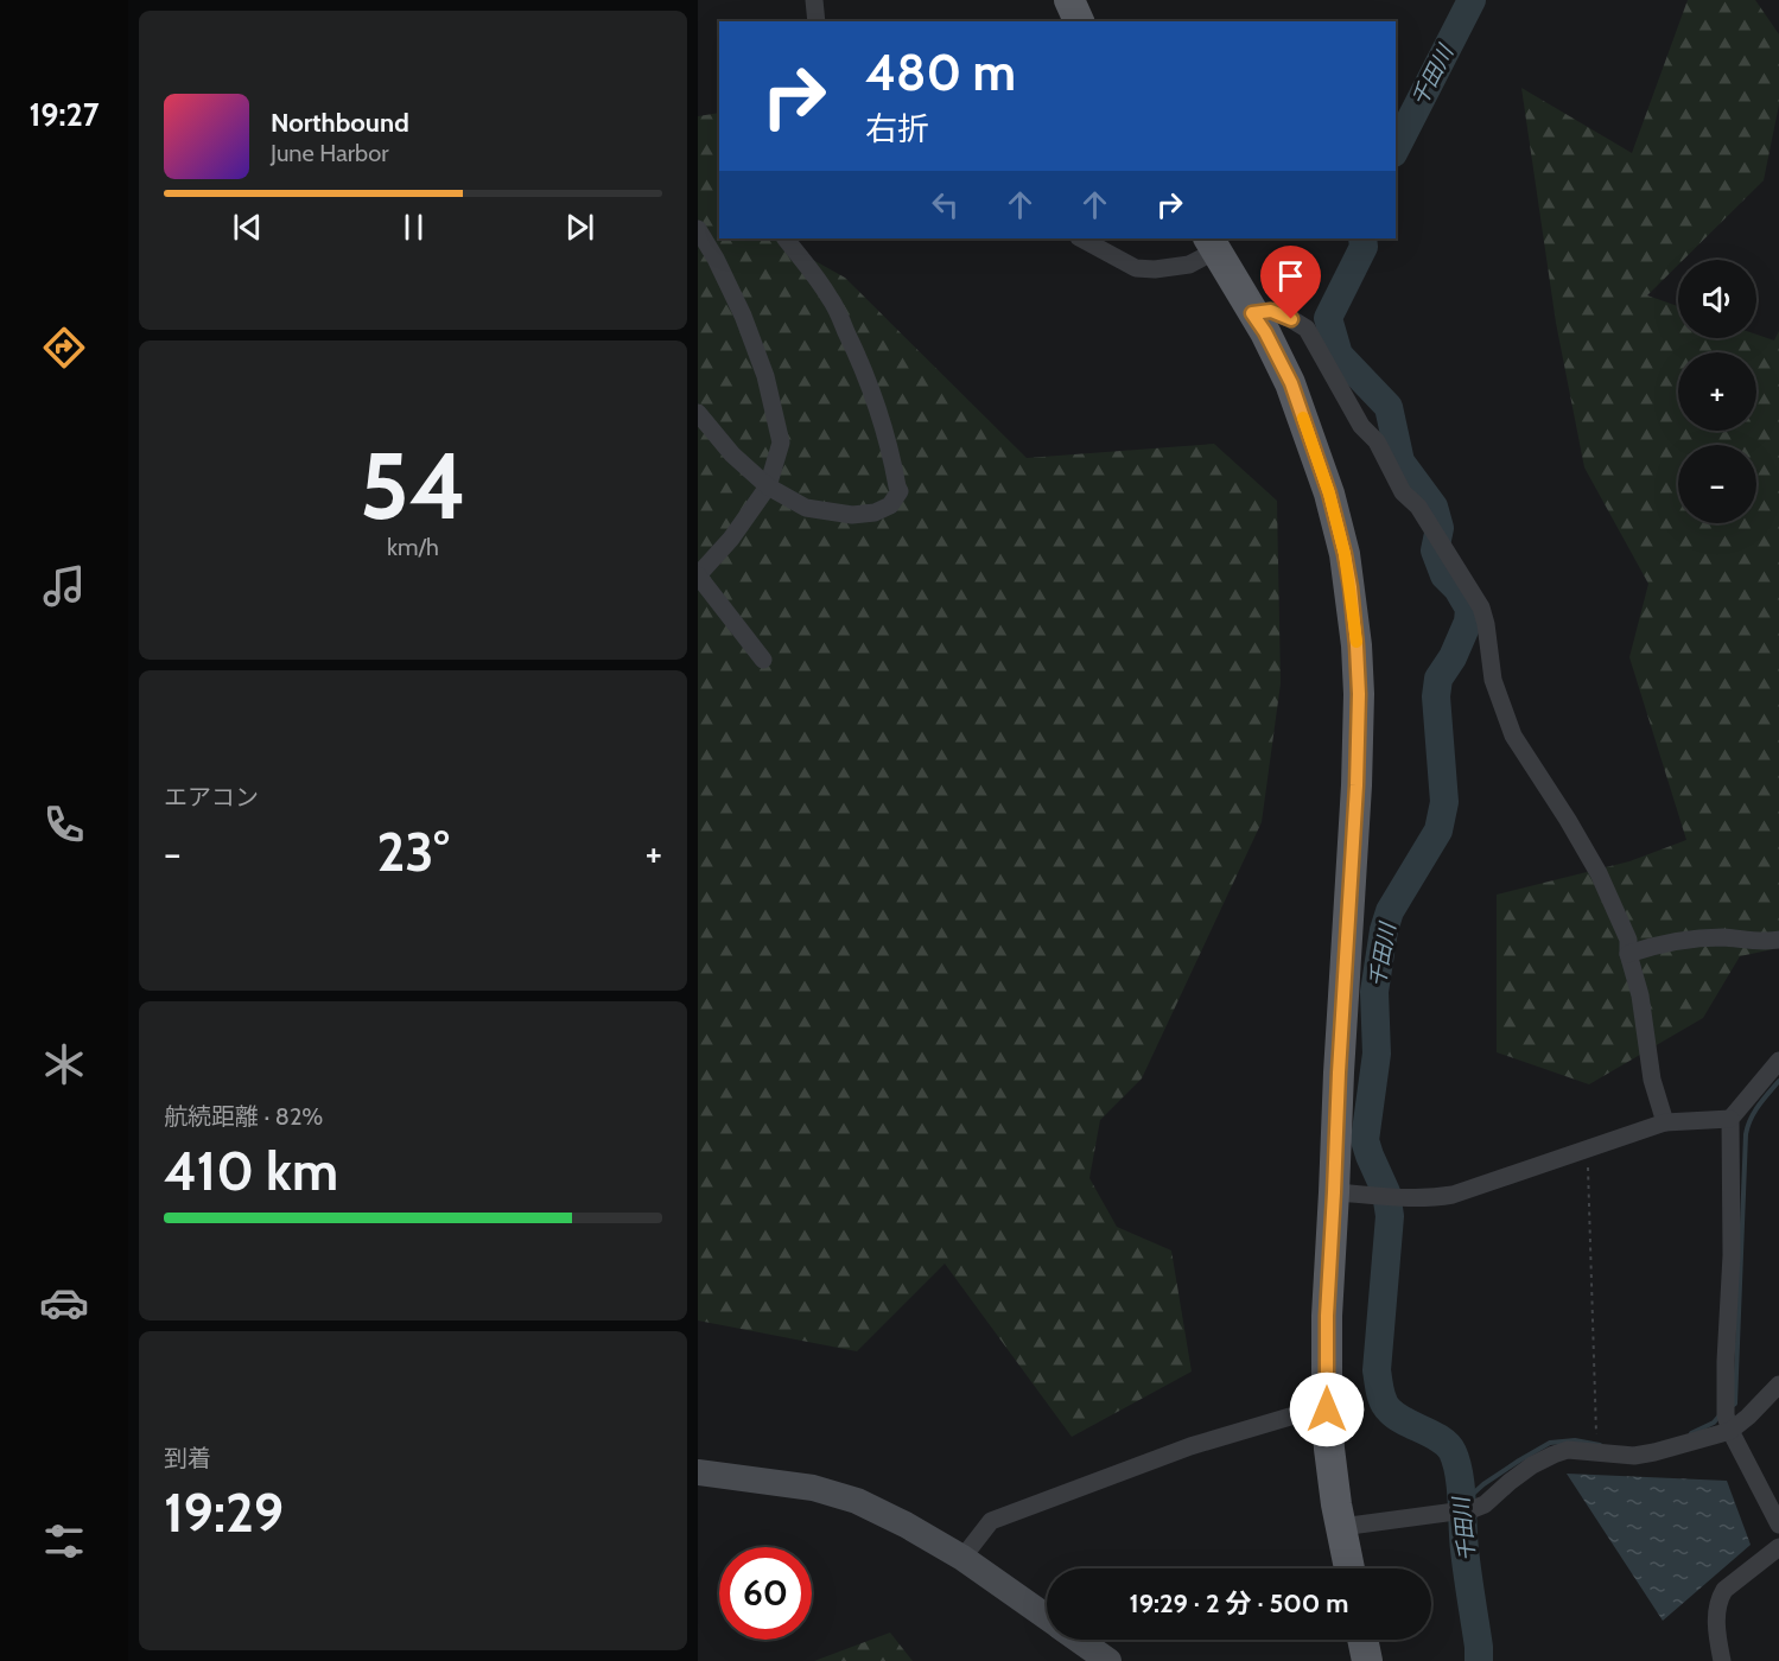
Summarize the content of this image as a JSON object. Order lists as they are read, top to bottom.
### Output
{
  "water": ["千田川"],
  "page": {
    "tabs": "19:27",
    "turn": ["480 m", "右折"],
    "song": ["Northbound", "June Harbor"],
    "map_buttons": ["+", "−"],
    "tile": [
      ["54", "km/h"],
      "エアコン",
      ["航続距離 · 82%", "410 km"],
      ["到着", "19:29"]
    ],
    "heat": ["−", "23°", "+"],
    "limit": "60",
    "trip": "19:29 · 2 分 · 500 m"
  }
}
